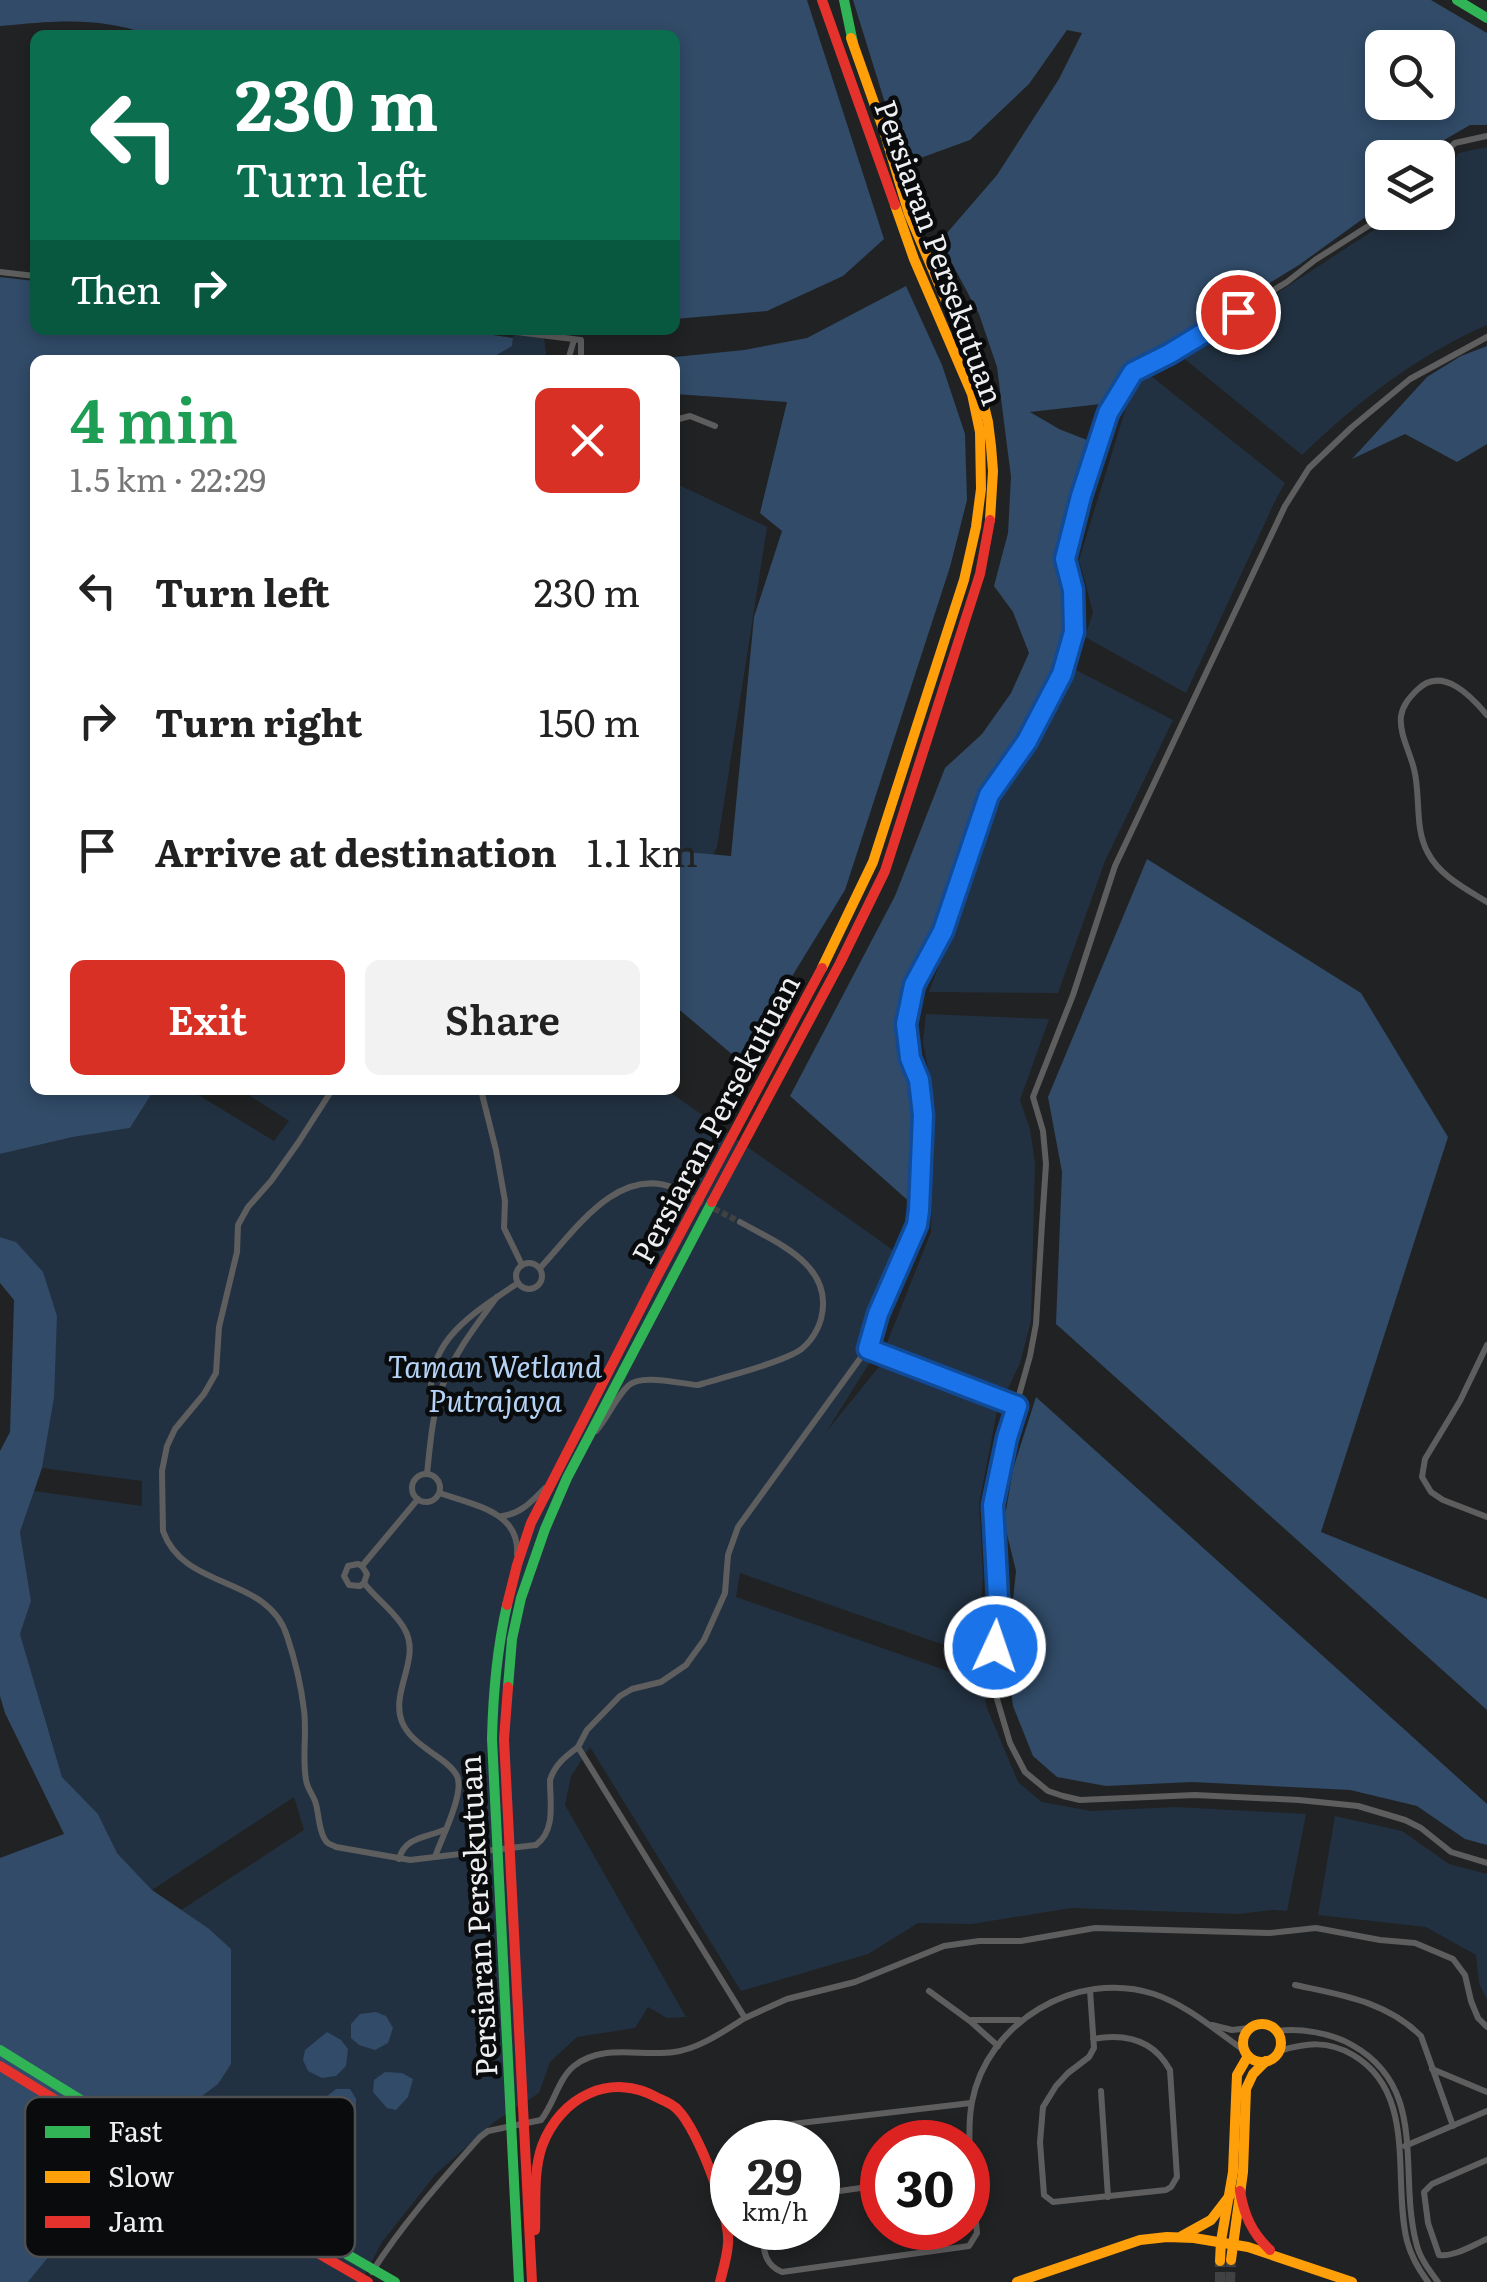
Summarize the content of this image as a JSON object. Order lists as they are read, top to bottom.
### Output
{
  "streets": {
    "main road": ["Persiaran Persekutuan"]
  },
  "parks": ["Taman Wetland Putrajaya"],
  "legend": ["Fast", "Slow", "Jam"],
  "page": {
    "turn": ["230 m", "Turn left"],
    "then": "Then",
    "heading": ["4 min", "1.5 km · 22:29"],
    "list": [
      {
        "name": "Turn left",
        "value": "230 m"
      },
      {
        "name": "Turn right",
        "value": "150 m"
      },
      {
        "name": "Arrive at destination",
        "value": "1.1 km"
      }
    ],
    "buttons": ["Exit", "Share"],
    "speed": "29 km/h",
    "limit": "30"
  }
}
